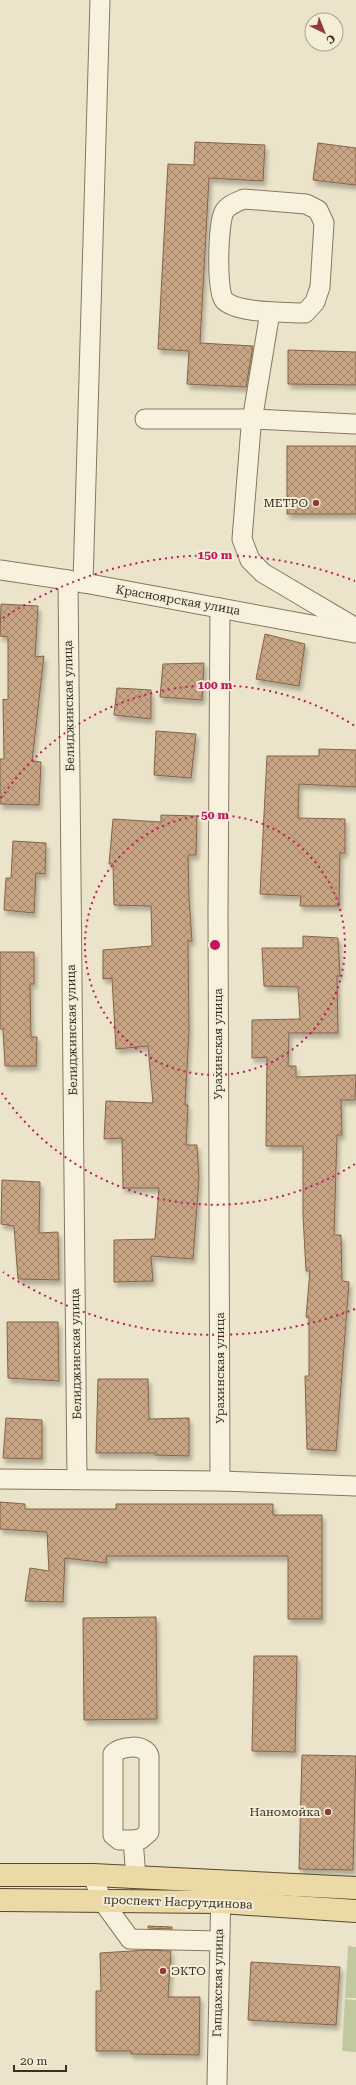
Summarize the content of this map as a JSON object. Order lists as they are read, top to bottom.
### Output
{
  "streets": {
    "main road": ["проспект Насрутдинова"],
    "street": [
      "Красноярская улица",
      "Белиджинская улица",
      "Урахинская улица",
      "Гапцахская улица"
    ]
  },
  "crossings": [
    ["Красноярская улица", "Белиджинская улица"],
    ["Красноярская улица", "Урахинская улица"],
    ["проспект Насрутдинова", "Гапцахская улица"]
  ],
  "places": ["МЕТРО", "Наномойка", "ЭКТО"],
  "scale_bar": "20 m",
  "north": "bottom right",
  "rings": ["150 m", "100 m", "50 m"]
}
